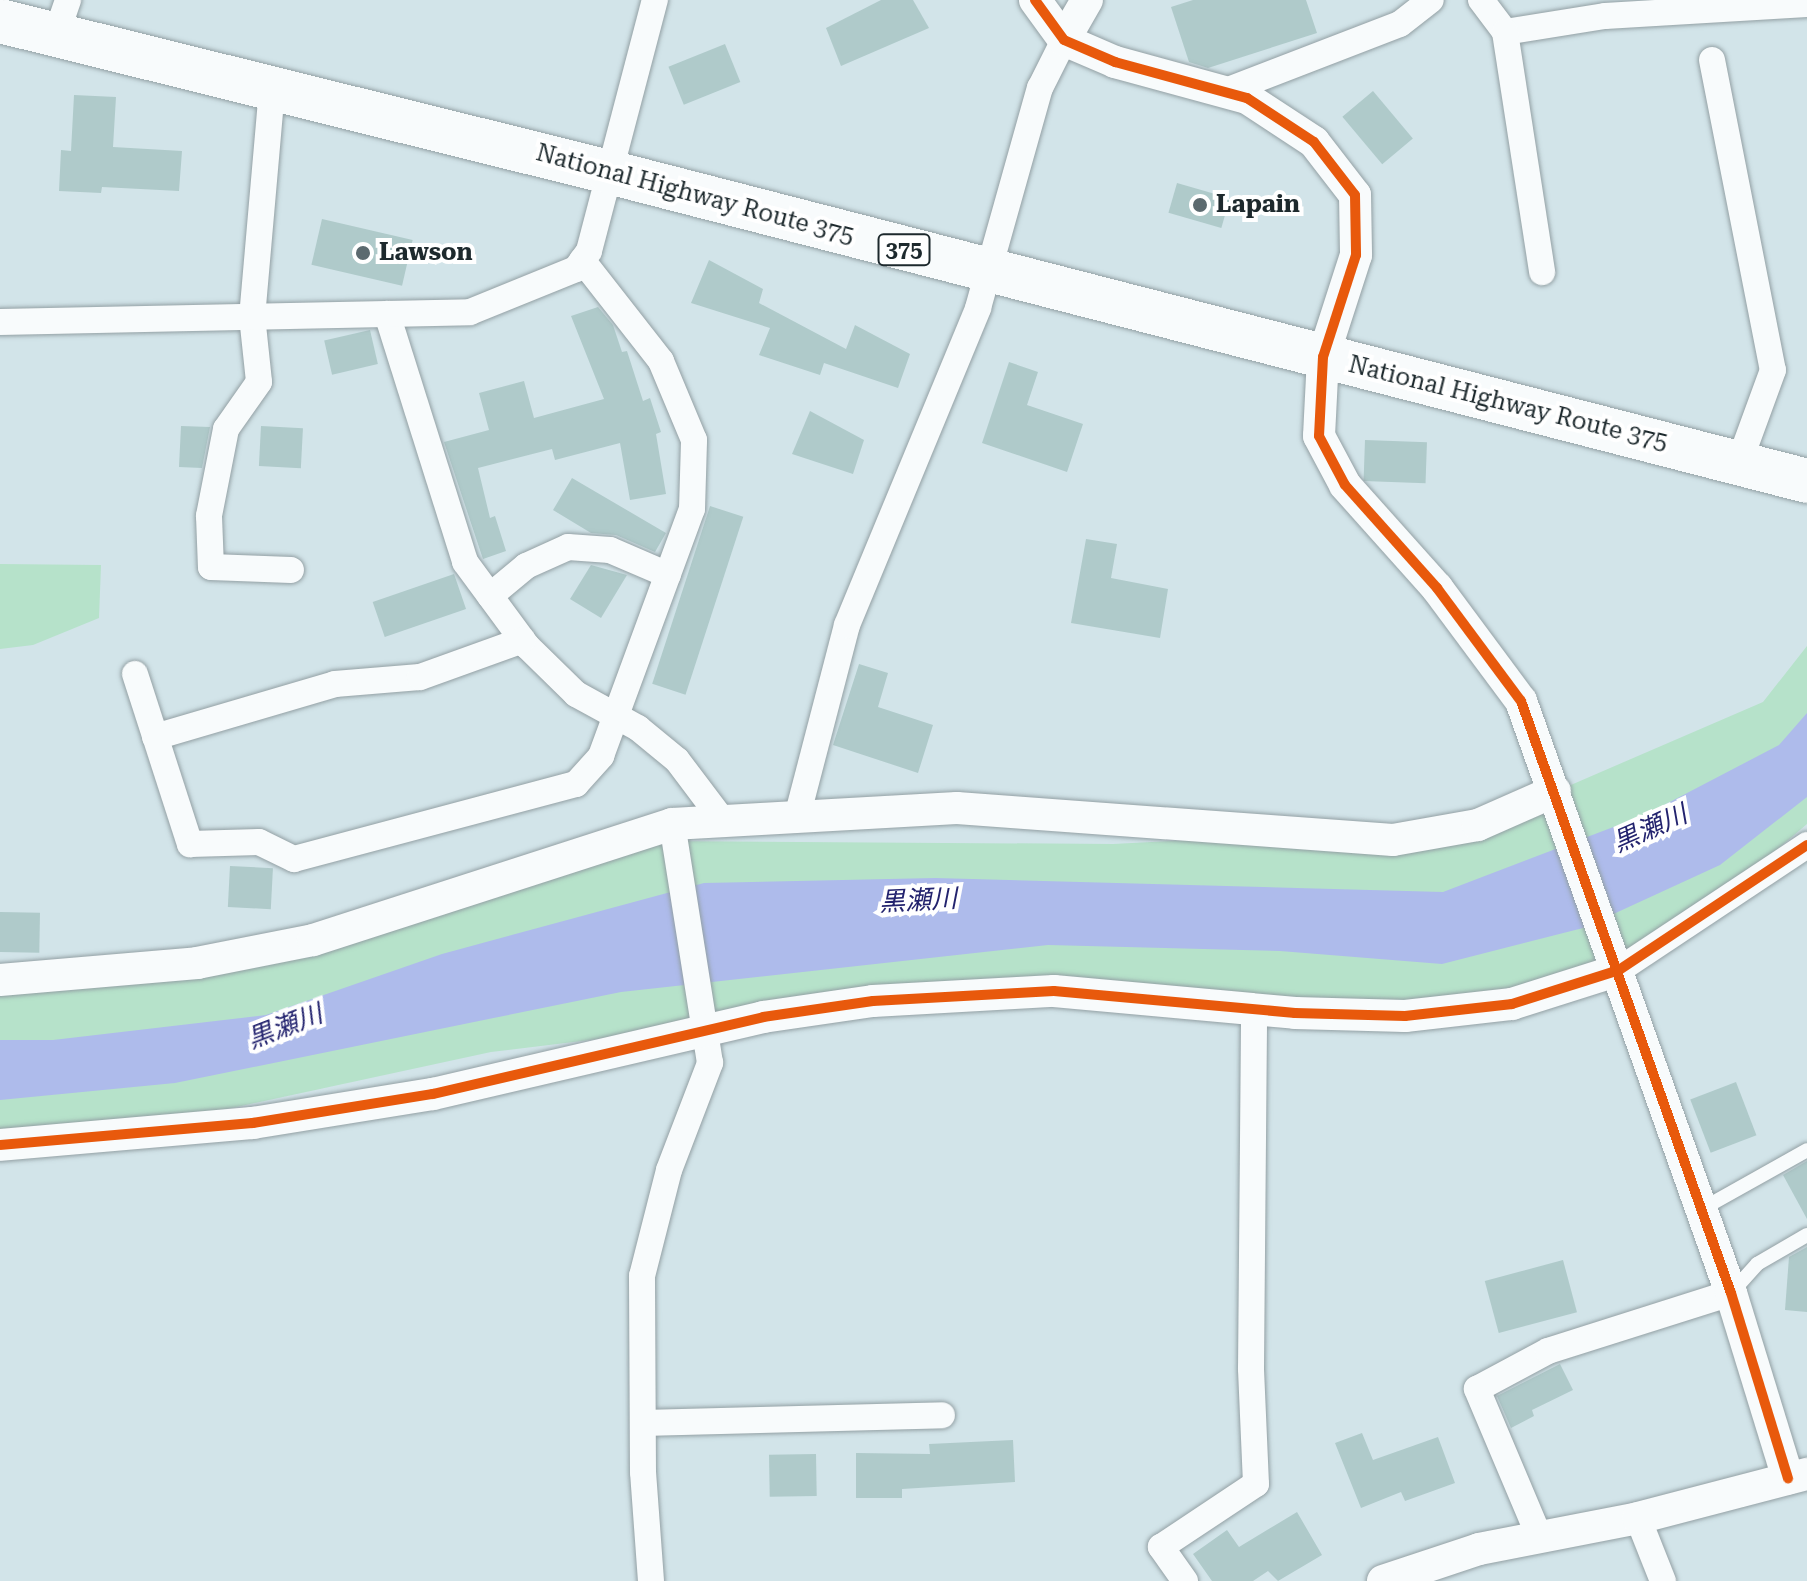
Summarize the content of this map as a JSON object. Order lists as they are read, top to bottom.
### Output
{
  "streets": {
    "highway": ["National Highway Route 375", "375"]
  },
  "water": ["黒瀬川"],
  "places": ["Lapain", "Lawson"]
}
